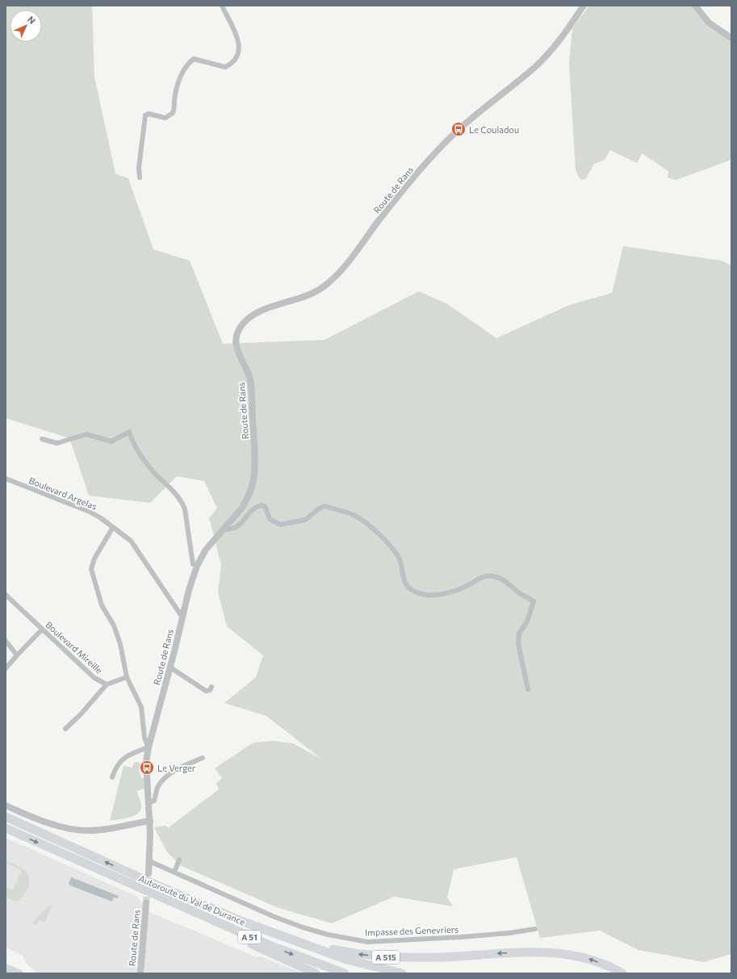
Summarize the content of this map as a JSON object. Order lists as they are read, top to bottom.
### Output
{
  "streets": {
    "highway": ["Autoroute du Val de Durance", "A 51", "A 515"],
    "street": [
      "Route de Rans",
      "Boulevard Argelas",
      "Boulevard Mireille",
      "Impasse des Genevriers"
    ]
  },
  "crossings": [
    ["Route de Rans", "Boulevard Argelas"],
    ["Route de Rans", "Impasse des Genevriers"],
    ["Autoroute du Val de Durance", "A 515"]
  ],
  "places": {
    "bus stop": ["Le Couladou", "Le Verger"]
  },
  "north": "top right"
}
